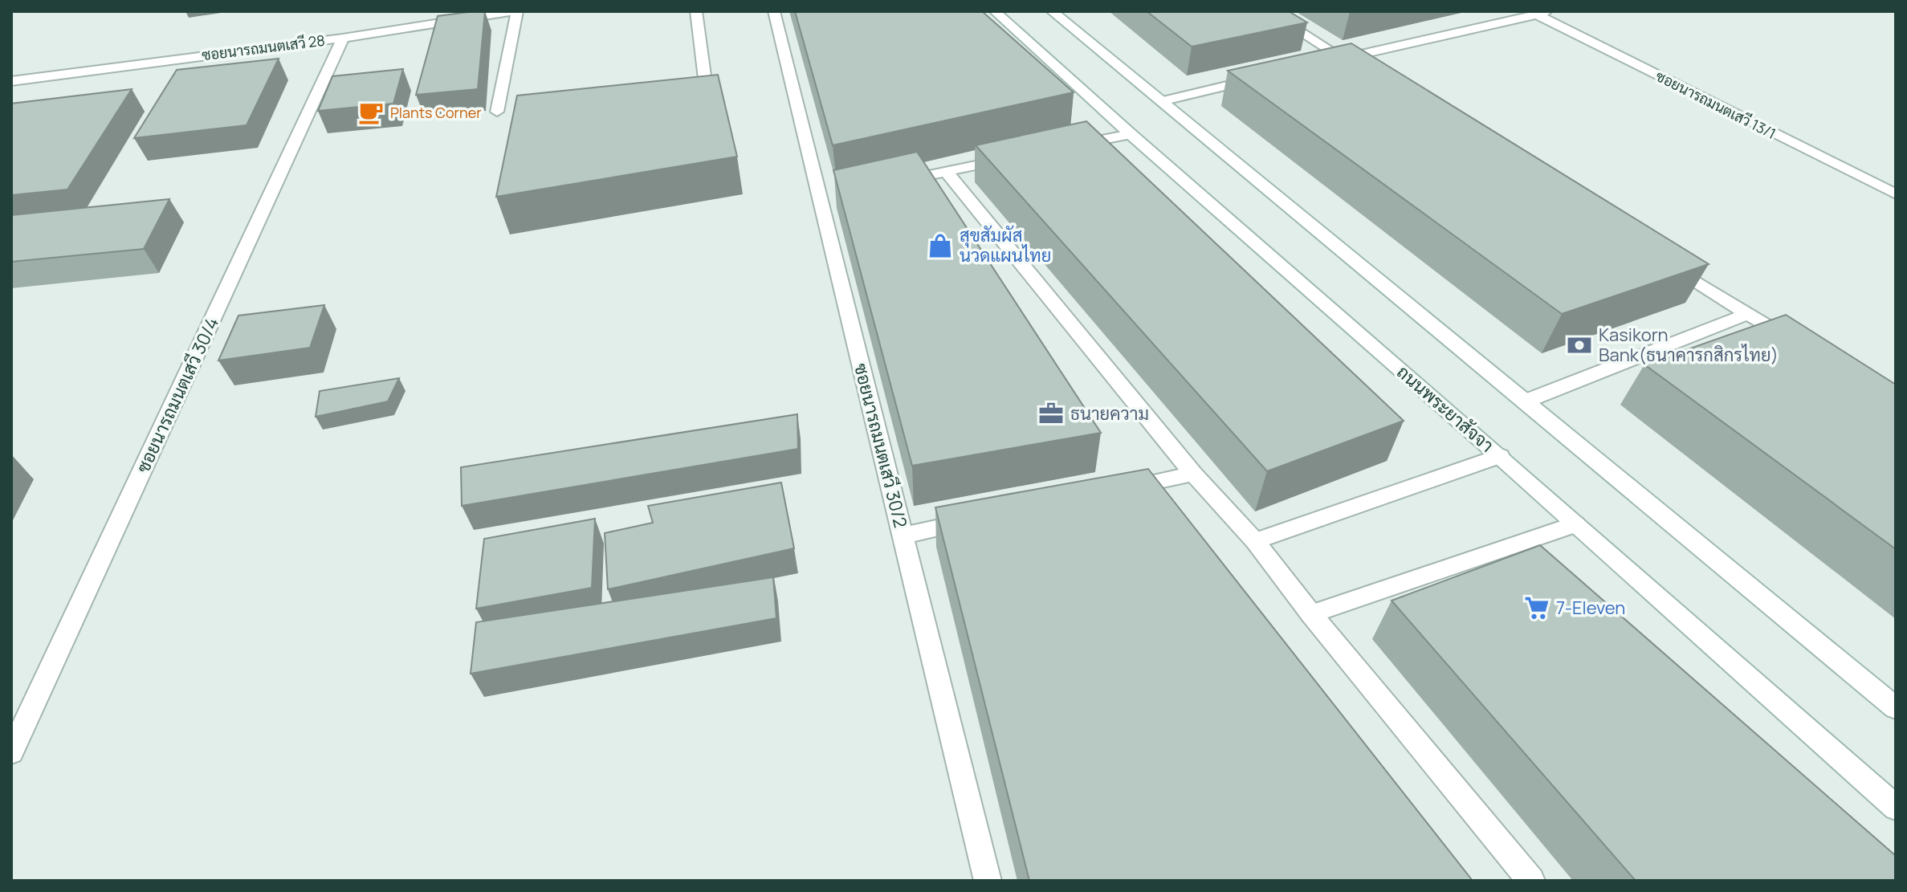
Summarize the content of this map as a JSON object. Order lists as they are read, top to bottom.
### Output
{
  "streets": {
    "street": [
      "ซอยนารถมนตเสวี 28",
      "ซอยนารถมนตเสวี 13/1",
      "ซอยนารถมนตเสวี 30/4",
      "ถนนพระยาสัจจา",
      "ซอยนารถมนตเสวี 30/2"
    ]
  },
  "crossings": [
    ["ซอยนารถมนตเสวี 28", "ซอยนารถมนตเสวี 30/4"]
  ],
  "places": {
    "cafe": ["Plants Corner"],
    "shop": ["สุขสัมผัส นวดแผนไทย"],
    "bank": ["Kasikorn Bank(ธนาคารกสิกรไทย)"],
    "office": ["ธนายความ"],
    "supermarket": ["7-Eleven"]
  }
}
